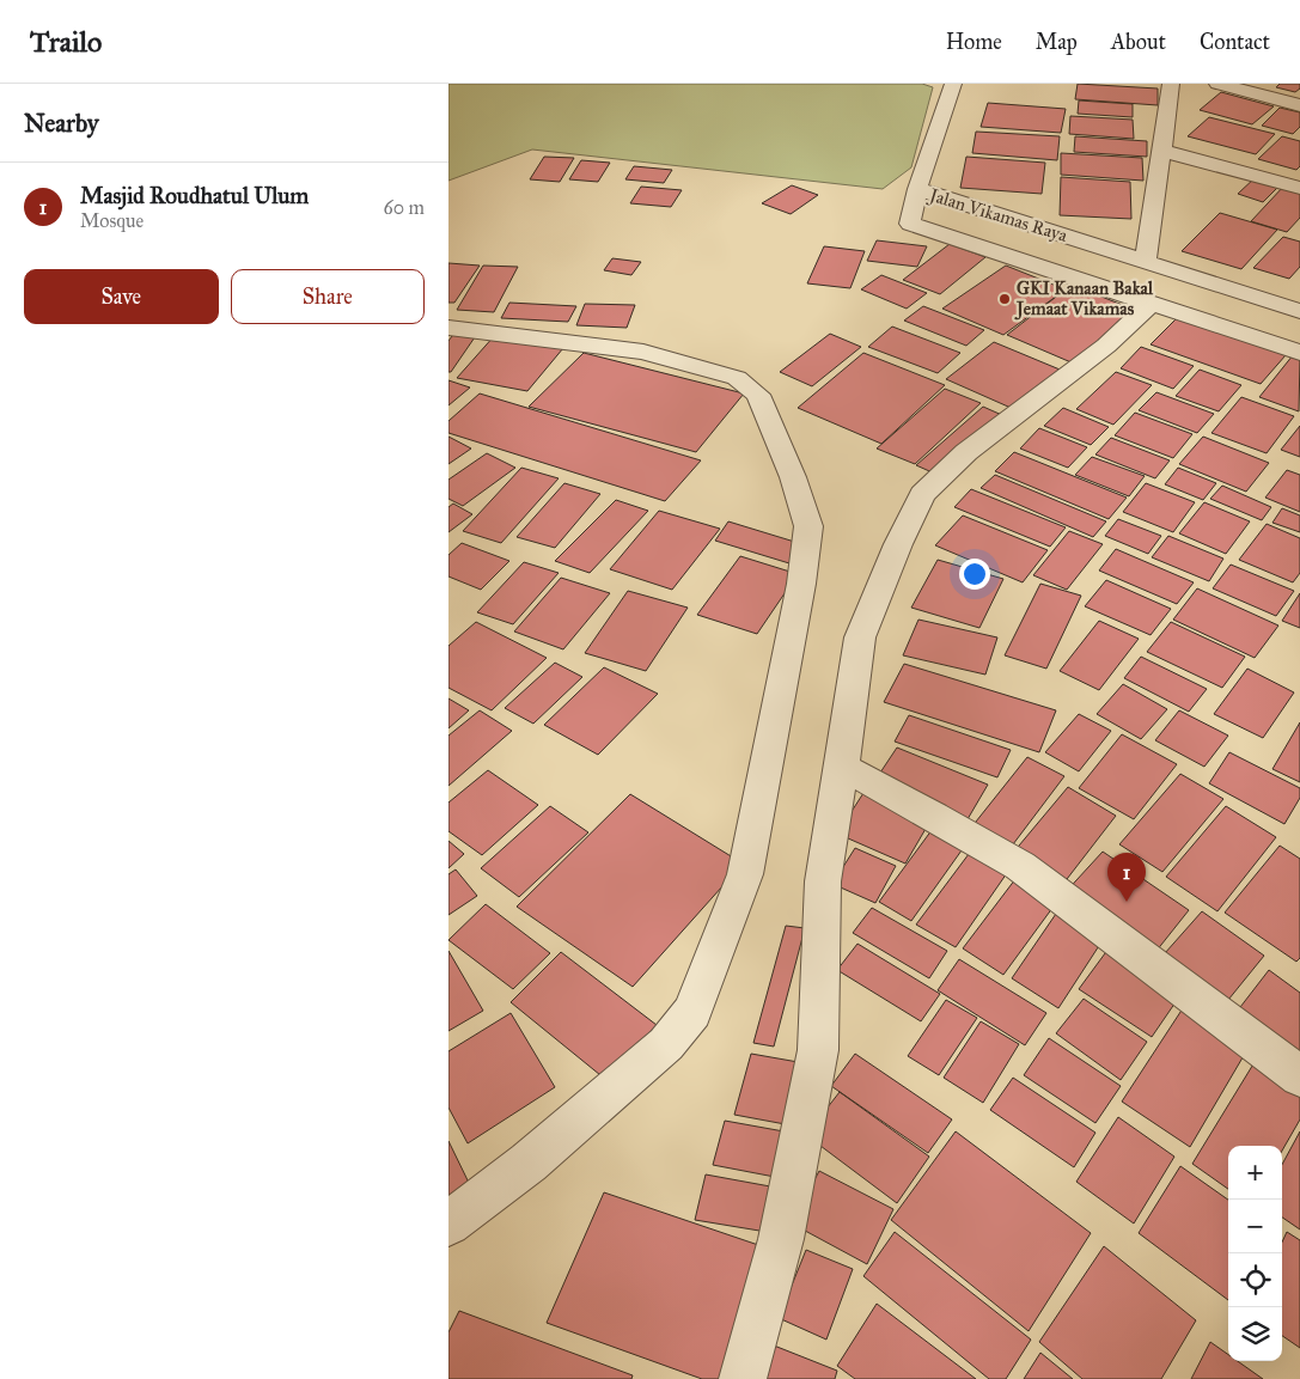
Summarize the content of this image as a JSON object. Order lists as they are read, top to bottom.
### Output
{
  "streets": {
    "street": ["Jalan Vikamas Raya"]
  },
  "places": ["GKI Kanaan Bakal Jemaat Vikamas"],
  "page": {
    "header": "Trailo",
    "nav": [
      "Home",
      "Map",
      "About",
      "Contact"
    ],
    "heading": "Nearby",
    "list": [
      {
        "mark": "1",
        "name": "Masjid Roudhatul Ulum",
        "note": "Mosque",
        "value": "60 m"
      }
    ],
    "buttons": ["Save", "Share"],
    "pins": "1",
    "map_buttons": ["+", "−"]
  }
}
